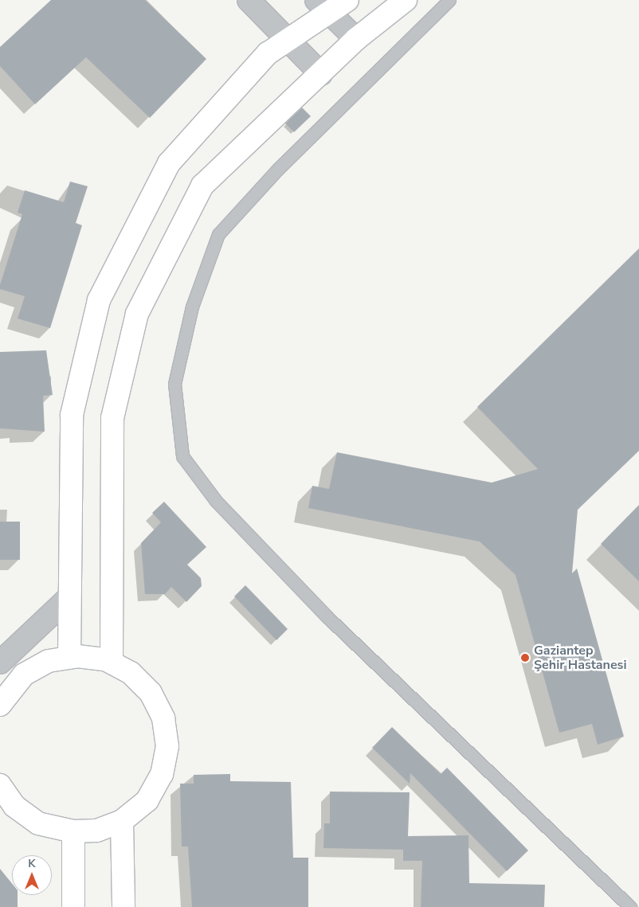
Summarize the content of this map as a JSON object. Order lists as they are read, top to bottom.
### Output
{
  "places": ["Gaziantep Şehir Hastanesi"],
  "north": "top"
}
